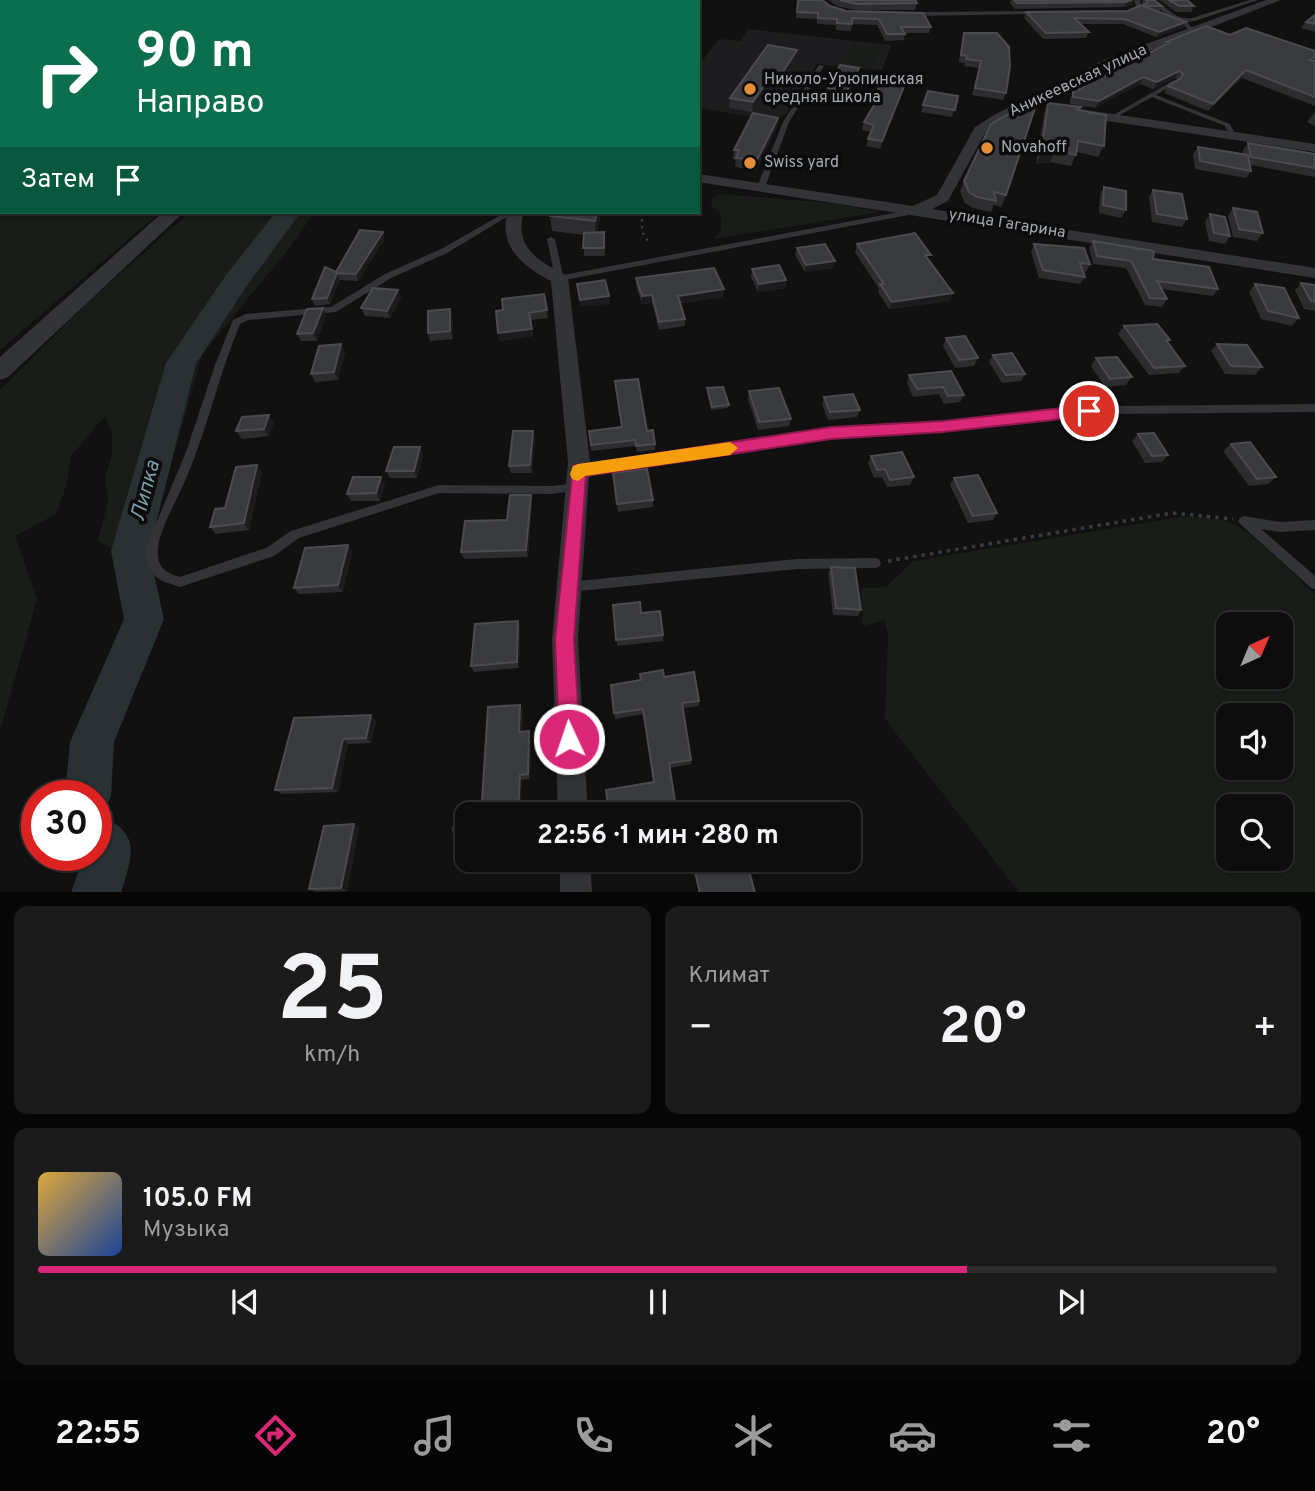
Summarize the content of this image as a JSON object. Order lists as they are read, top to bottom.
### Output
{
  "streets": {
    "street": ["Аникеевская улица", "улица Гагарина"]
  },
  "crossings": [
    ["Аникеевская улица", "улица Гагарина"]
  ],
  "water": ["Липка"],
  "places": ["Николо-Урюпинская средняя школа", "Novahoff", "Swiss yard"],
  "north": "top right",
  "page": {
    "turn": ["90 m", "Направо"],
    "then": "Затем",
    "limit": "30",
    "trip": "22:56 · 1 мин · 280 m",
    "tile": [
      ["25", "km/h"],
      "Климат"
    ],
    "heat": ["−", "20°", "+"],
    "song": ["105.0 FM", "Музыка"],
    "tabs": ["22:55", "20°"]
  }
}
